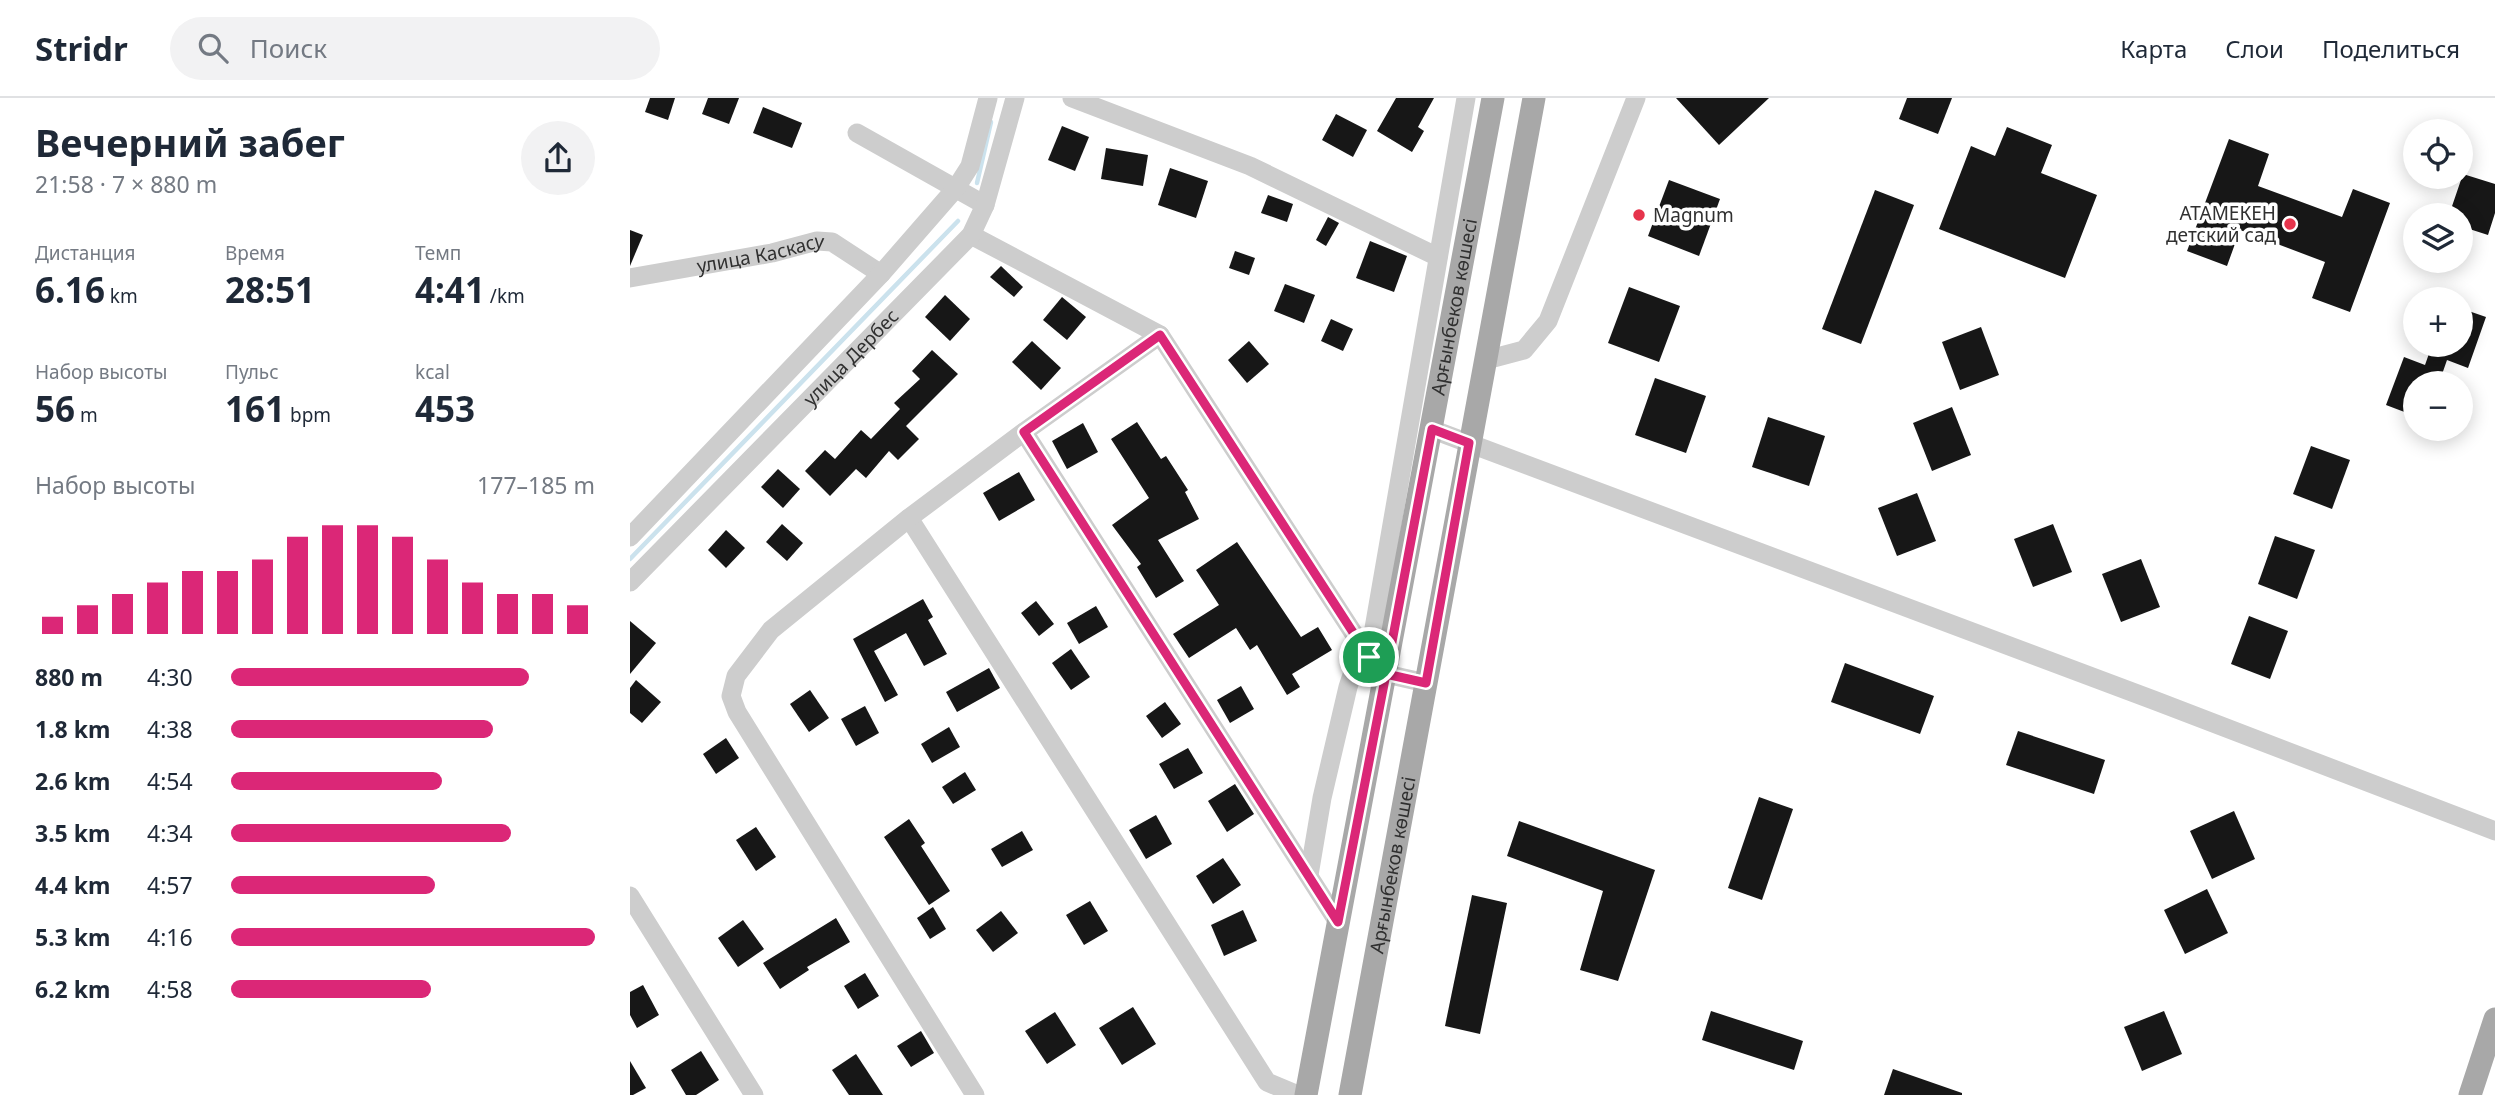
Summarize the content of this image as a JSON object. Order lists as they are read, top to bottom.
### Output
{
  "streets": {
    "main road": ["Арғынбеков көшесі"],
    "street": ["улица Каскасу", "улица Дербес"]
  },
  "crossings": [
    ["улица Каскасу", "улица Дербес"]
  ],
  "places": ["Magnum", "АТАМЕКЕН детский сад"],
  "page": {
    "header": "Stridr",
    "search": "Поиск",
    "nav": ["Карта", "Слои", "Поделиться"],
    "heading": ["Вечерний забег", "21:58 · 7 × 880 m"],
    "map_buttons": ["+", "−"],
    "stats": [
      ["Дистанция", "6.16 km"],
      ["Время", "28:51"],
      ["Темп", "4:41 /km"],
      ["Набор высоты", "56 m"],
      ["Пульс", "161 bpm"],
      ["kcal", "453"]
    ],
    "chart": ["Набор высоты", "177–185 m"],
    "list": [
      {
        "name": "880 m",
        "note": "4:30"
      },
      {
        "name": "1.8 km",
        "note": "4:38"
      },
      {
        "name": "2.6 km",
        "note": "4:54"
      },
      {
        "name": "3.5 km",
        "note": "4:34"
      },
      {
        "name": "4.4 km",
        "note": "4:57"
      },
      {
        "name": "5.3 km",
        "note": "4:16"
      },
      {
        "name": "6.2 km",
        "note": "4:58"
      }
    ]
  }
}
